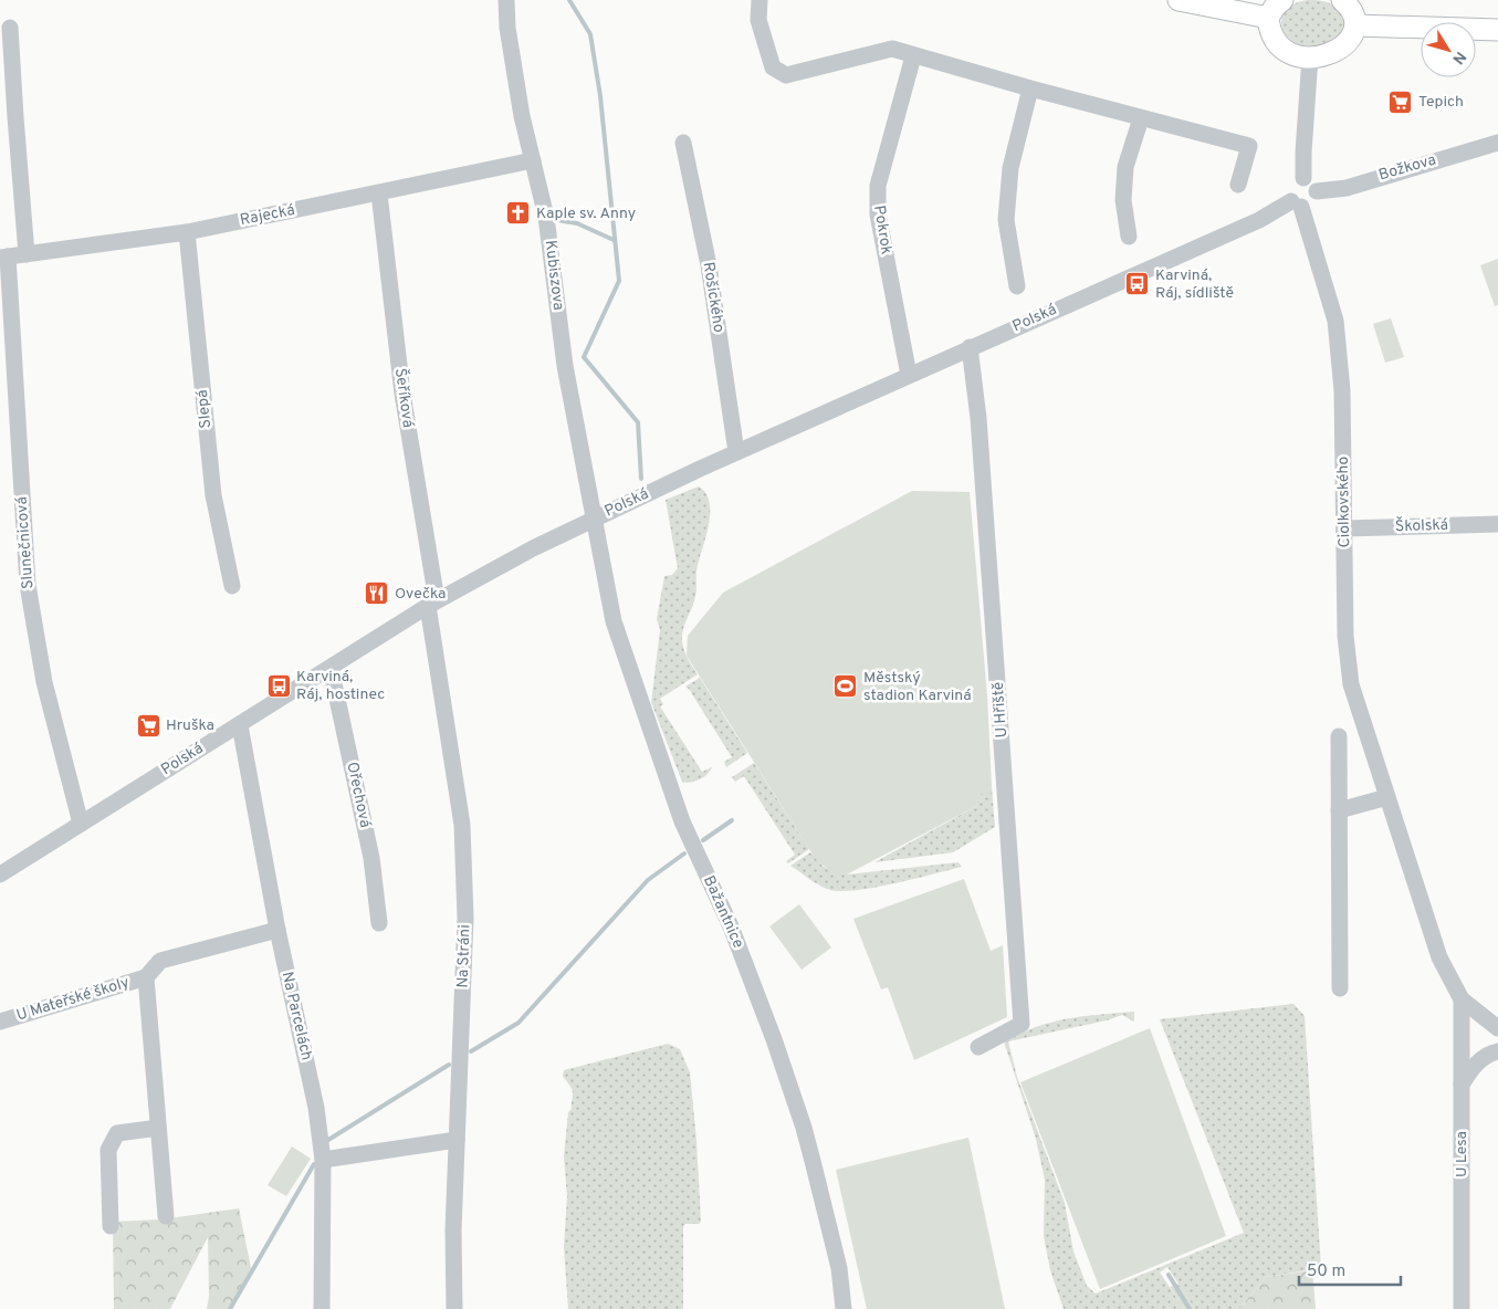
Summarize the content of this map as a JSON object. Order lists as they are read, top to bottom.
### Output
{
  "streets": {
    "street": [
      "Božkova",
      "Rajecká",
      "Pokrok",
      "Kubiszova",
      "Rošického",
      "Polská",
      "Šeříková",
      "Slepá",
      "Ciolkovského",
      "Školská",
      "Slunečnicová",
      "U Hřiště",
      "Ořechová",
      "Bažantnice",
      "Na Stráni",
      "U Mateřské školy",
      "Na Parcelách",
      "U Lesa"
    ]
  },
  "crossings": [
    ["Božkova", "Polská"],
    ["Božkova", "Ciolkovského"],
    ["Rajecká", "Kubiszova"],
    ["Rajecká", "Šeříková"],
    ["Rajecká", "Slepá"],
    ["Rajecká", "Slunečnicová"],
    ["Pokrok", "Polská"],
    ["Kubiszova", "Polská"],
    ["Kubiszova", "Bažantnice"],
    ["Rošického", "Polská"],
    ["Polská", "Šeříková"],
    ["Polská", "Ciolkovského"],
    ["Polská", "Slunečnicová"],
    ["Polská", "U Hřiště"],
    ["Polská", "Ořechová"],
    ["Polská", "Bažantnice"],
    ["Polská", "Na Stráni"],
    ["Polská", "Na Parcelách"],
    ["Šeříková", "Na Stráni"],
    ["Ciolkovského", "Školská"],
    ["Ciolkovského", "U Lesa"],
    ["U Mateřské školy", "Na Parcelách"]
  ],
  "places": {
    "supermarket": ["Tepich", "Hruška"],
    "church": ["Kaple sv. Anny"],
    "bus stop": ["Karviná, Ráj, sídliště", "Karviná, Ráj, hostinec"],
    "restaurant": ["Ovečka"],
    "sports": ["Městský stadion Karviná"]
  },
  "scale_bar": "50 m",
  "north": "bottom right"
}
